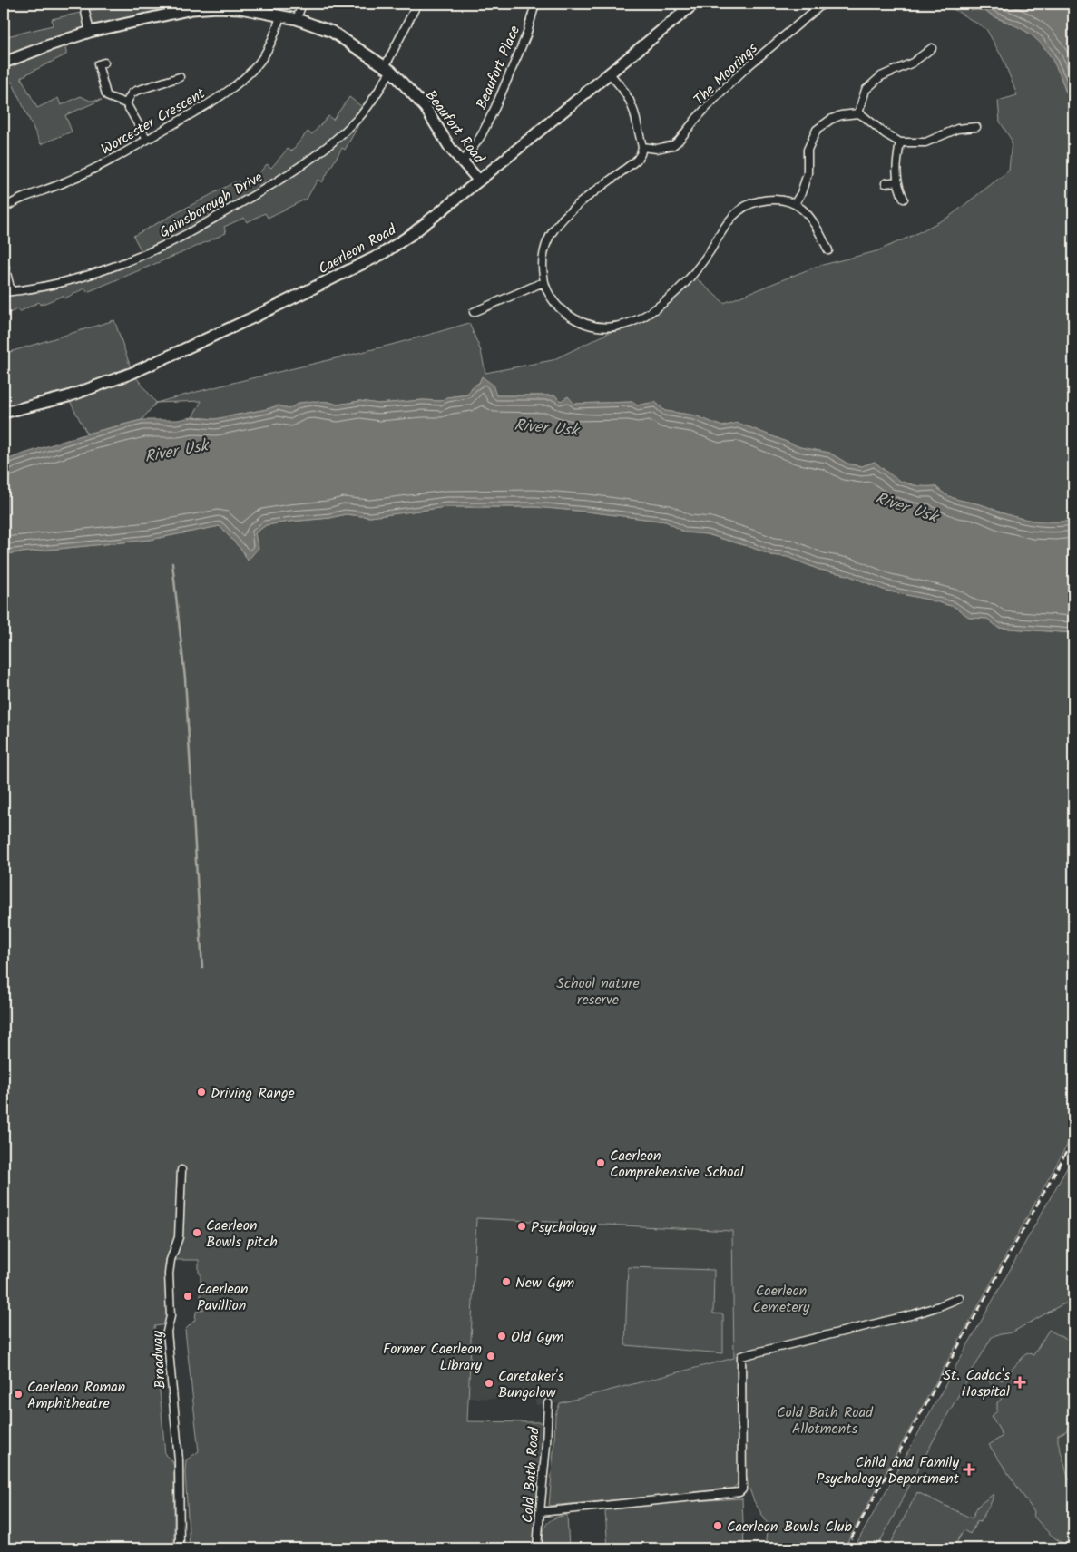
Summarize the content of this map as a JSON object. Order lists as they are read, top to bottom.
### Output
{
  "streets": {
    "main road": ["Beaufort Road", "Caerleon Road"],
    "street": [
      "Beaufort Place",
      "The Moorings",
      "Worcester Crescent",
      "Gainsborough Drive",
      "Broadway",
      "Cold Bath Road"
    ]
  },
  "crossings": [
    ["Beaufort Place", "Beaufort Road"],
    ["Worcester Crescent", "Beaufort Road"],
    ["Beaufort Road", "Gainsborough Drive"],
    ["Beaufort Road", "Caerleon Road"]
  ],
  "water": ["River Usk"],
  "parks": ["School nature reserve", "Caerleon Cemetery", "Cold Bath Road Allotments"],
  "places": {
    "other": [
      "Driving Range",
      "Caerleon Comprehensive School",
      "Psychology",
      "Caerleon Bowls pitch",
      "New Gym",
      "Caerleon Pavillion",
      "Old Gym",
      "Former Caerleon Library",
      "Caretaker's Bungalow",
      "Caerleon Roman Amphitheatre",
      "Caerleon Bowls Club"
    ],
    "health": ["St. Cadoc's Hospital", "Child and Family Psychology Department"]
  }
}
